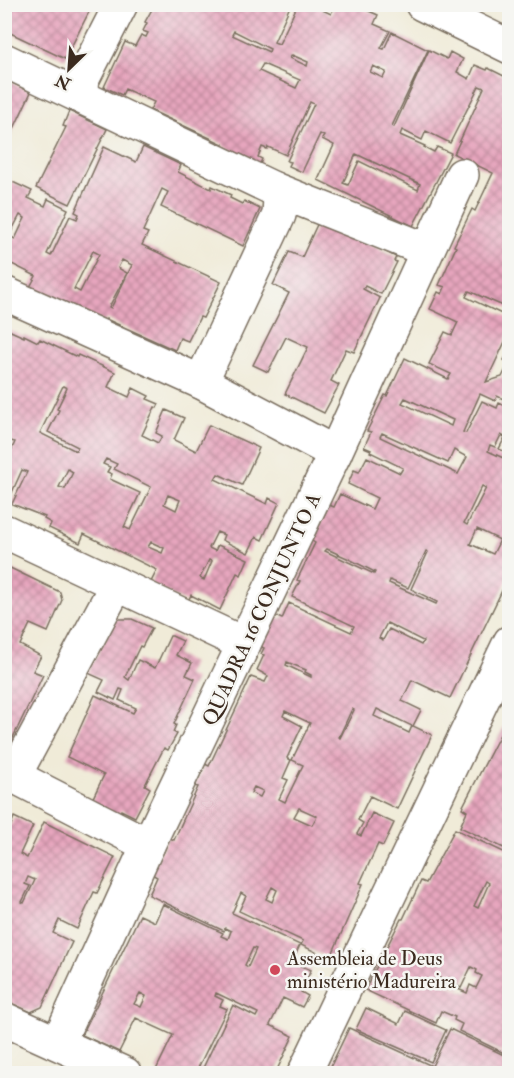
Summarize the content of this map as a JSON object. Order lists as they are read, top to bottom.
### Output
{
  "streets": {
    "street": ["QUADRA 16 CONJUNTO A"]
  },
  "places": ["Assembleia de Deus ministério Madureira"],
  "north": "bottom left"
}
